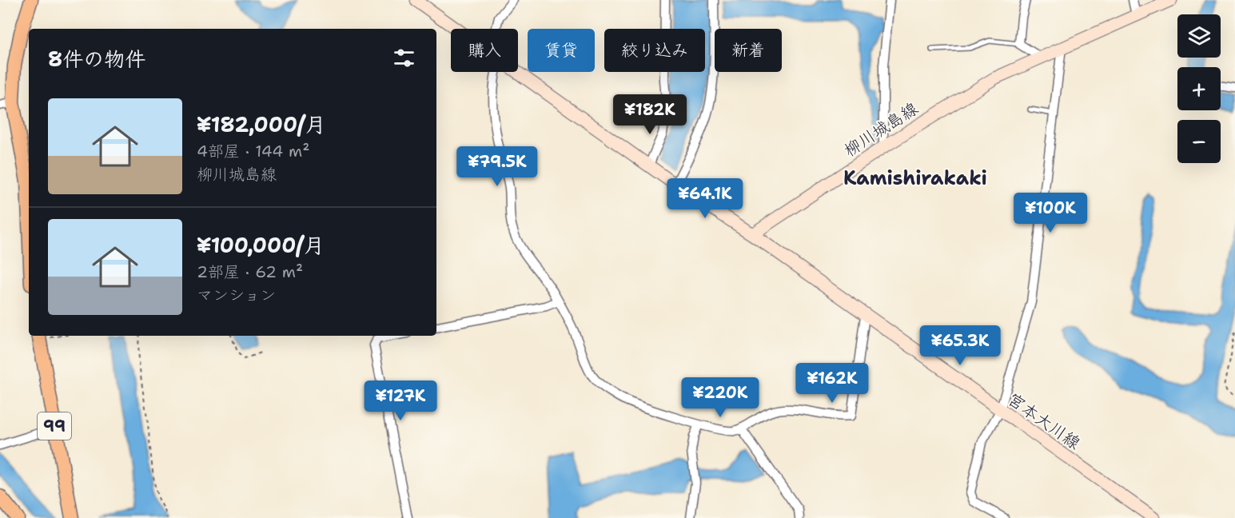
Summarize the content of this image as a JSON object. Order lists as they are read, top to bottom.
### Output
{
  "streets": {
    "main road": ["柳川城島線", "宮本大川線", "99"]
  },
  "crossings": [
    ["柳川城島線", "宮本大川線"]
  ],
  "districts": ["Kamishirakaki"],
  "page": {
    "map_buttons": ["+", "−"],
    "chip": [
      "購入",
      "賃貸",
      "絞り込み",
      "新着"
    ],
    "heading": "8件の物件",
    "list": [
      {
        "name": "¥182,000/月",
        "note": "4部屋 · 144 m² · 柳川城島線"
      },
      {
        "name": "¥100,000/月",
        "note": "2部屋 · 62 m² · マンション"
      }
    ],
    "price": [
      "¥182K",
      "¥79.5K",
      "¥64.1K",
      "¥100K",
      "¥65.3K",
      "¥162K",
      "¥220K",
      "¥127K"
    ]
  }
}
